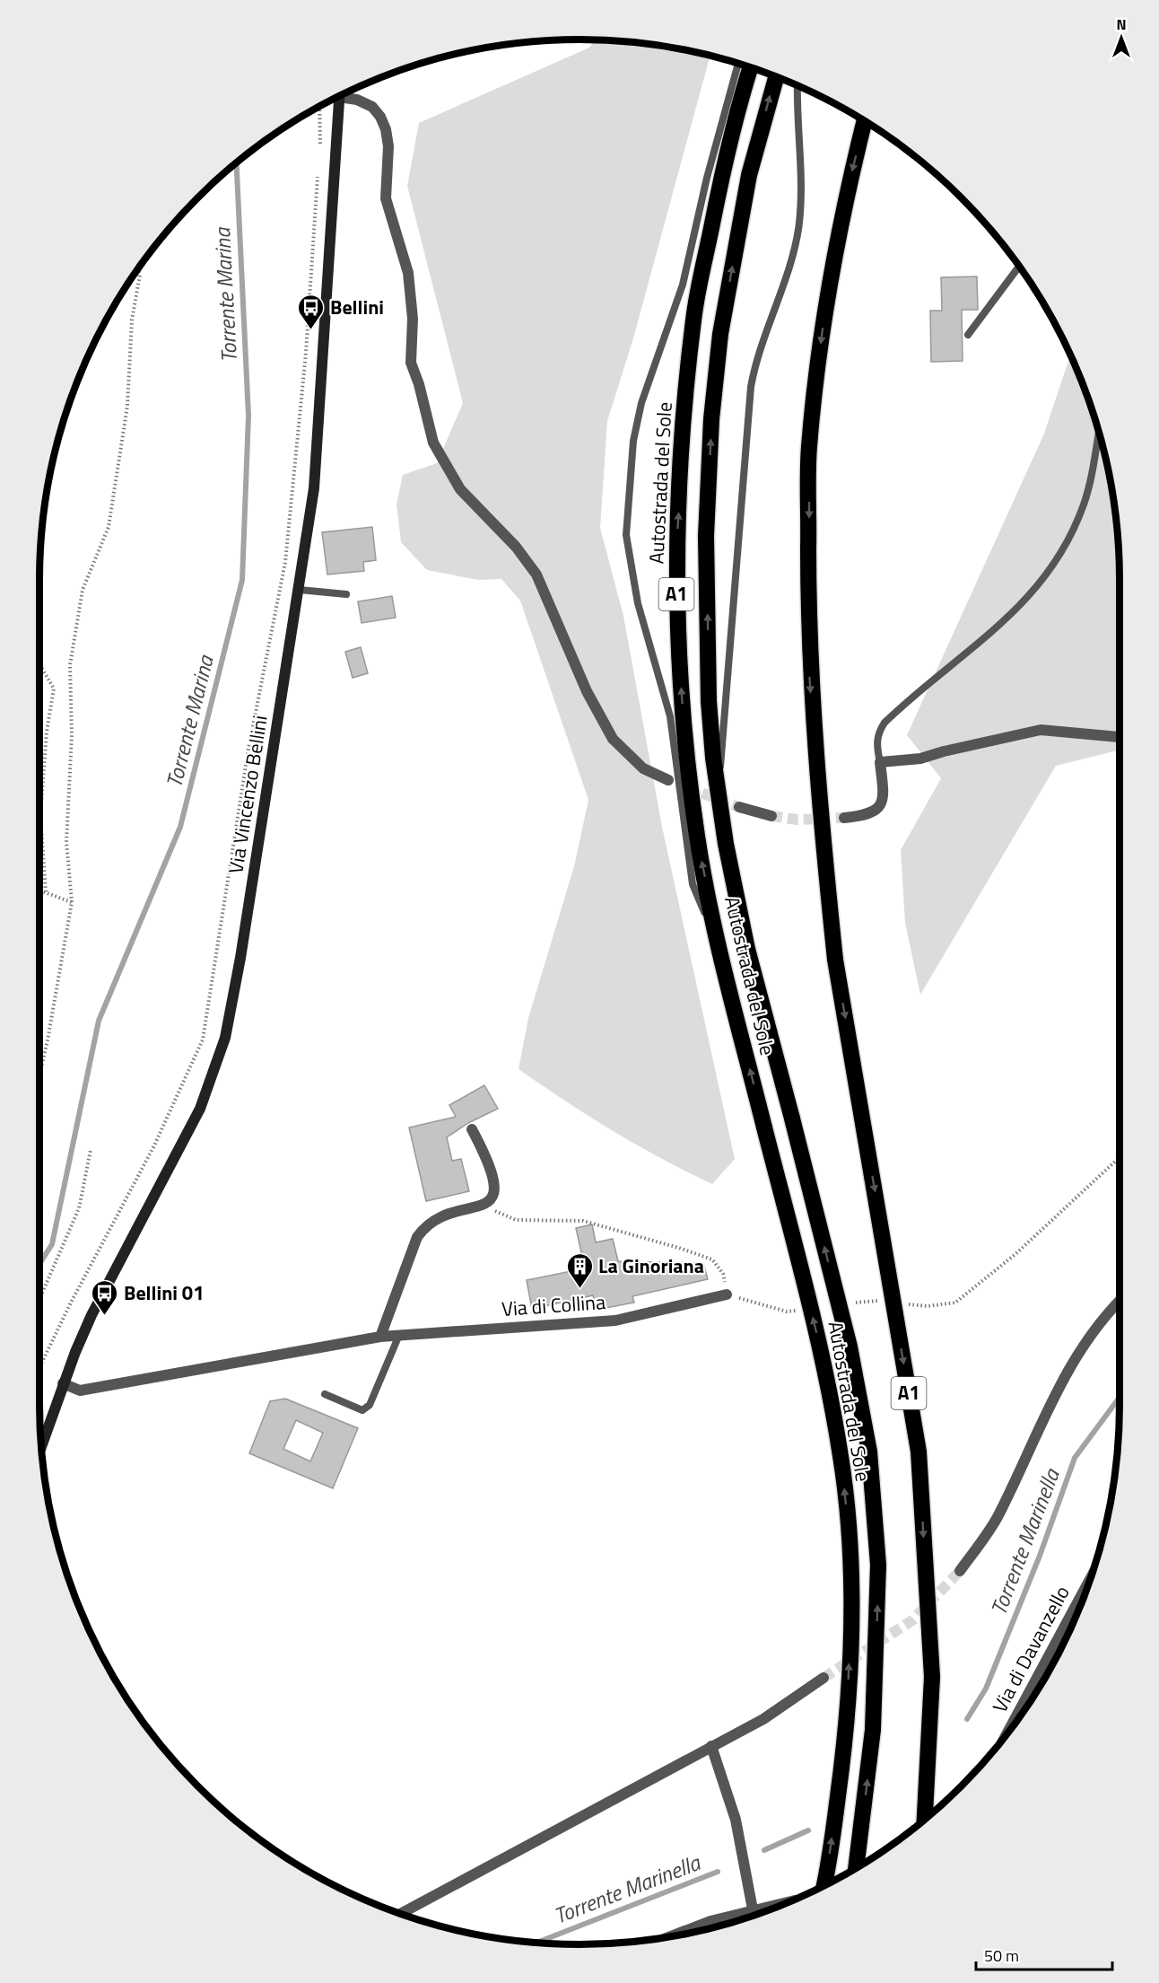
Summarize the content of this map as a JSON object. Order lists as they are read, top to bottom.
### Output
{
  "streets": {
    "highway": ["Autostrada del Sole", "A1"],
    "main road": ["Via Vincenzo Bellini"],
    "street": ["Via di Collina", "Via di Davanzello"]
  },
  "crossings": [
    ["Via Vincenzo Bellini", "Via di Collina"]
  ],
  "water": ["Torrente Marina", "Torrente Marinella"],
  "places": {
    "bus stop": ["Bellini", "Bellini 01"],
    "building": ["La Ginoriana"]
  },
  "scale_bar": "50 m",
  "north": "top"
}
